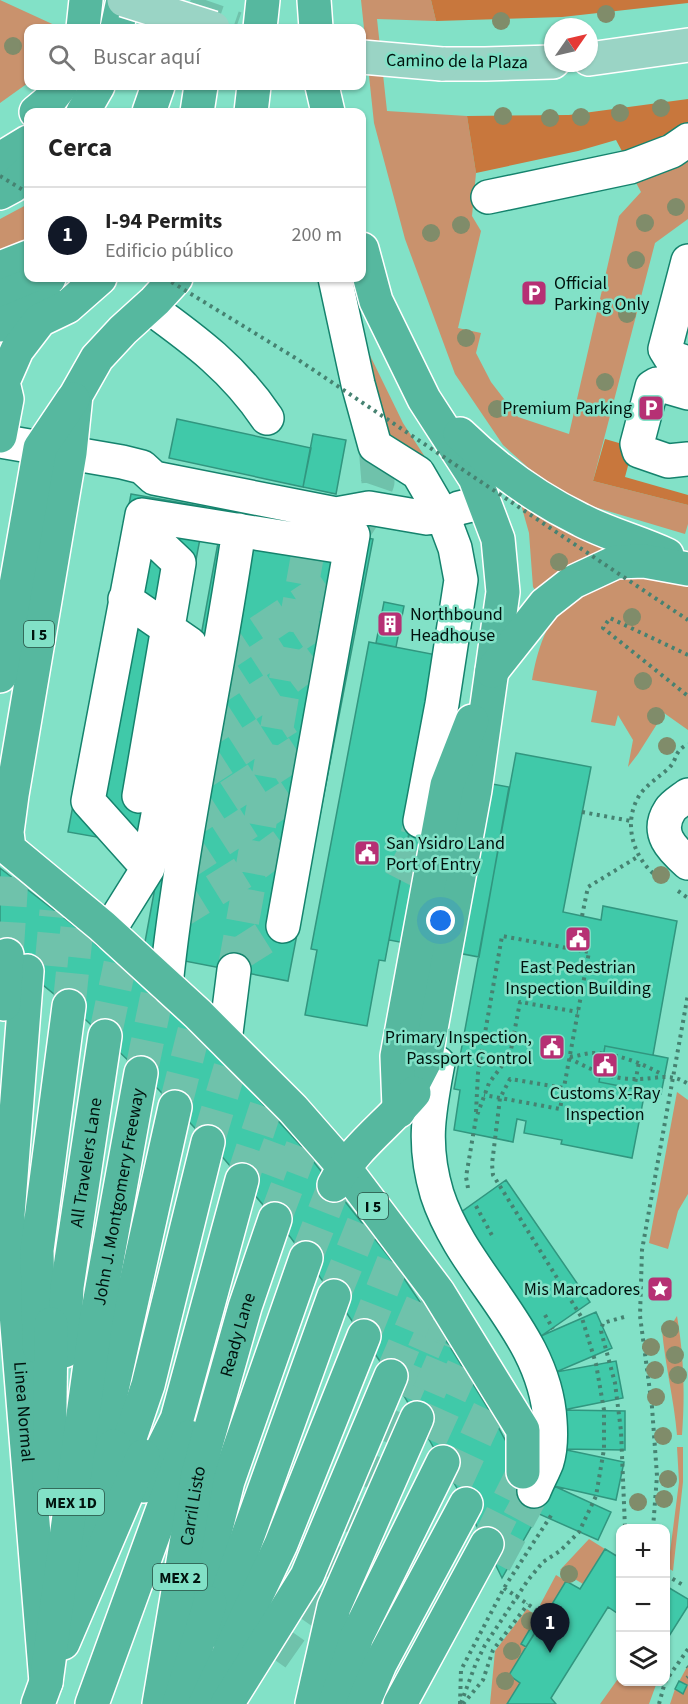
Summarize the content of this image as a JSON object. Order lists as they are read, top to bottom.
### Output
{
  "streets": {
    "highway": [
      "I 5",
      "All Travelers Lane",
      "John J. Montgomery Freeway",
      "Ready Lane",
      "Linea Normal",
      "Carril Listo",
      "MEX 2"
    ],
    "main road": ["Camino de la Plaza"]
  },
  "crossings": [
    ["All Travelers Lane", "John J. Montgomery Freeway"],
    ["All Travelers Lane", "Ready Lane"],
    ["All Travelers Lane", "Linea Normal"],
    ["All Travelers Lane", "Carril Listo"],
    ["All Travelers Lane", "MEX 2"],
    ["John J. Montgomery Freeway", "Ready Lane"],
    ["John J. Montgomery Freeway", "Linea Normal"],
    ["John J. Montgomery Freeway", "Carril Listo"],
    ["John J. Montgomery Freeway", "MEX 2"],
    ["Ready Lane", "Linea Normal"],
    ["Ready Lane", "Carril Listo"],
    ["Ready Lane", "MEX 2"],
    ["Linea Normal", "Carril Listo"],
    ["Linea Normal", "MEX 2"],
    ["Carril Listo", "MEX 2"]
  ],
  "places": {
    "parking": ["Official Parking Only", "Premium Parking"],
    "building": ["Northbound Headhouse"],
    "public building": [
      "San Ysidro Land Port of Entry",
      "East Pedestrian Inspection Building",
      "Primary Inspection, Passport Control",
      "Customs X-Ray Inspection"
    ],
    "place": ["Mis Marcadores"]
  },
  "north": "top right",
  "page": {
    "search": "Buscar aquí",
    "heading": "Cerca",
    "list": [
      {
        "mark": "1",
        "name": "I-94 Permits",
        "note": "Edificio público",
        "value": "200 m"
      }
    ],
    "map_buttons": ["+", "−"],
    "pins": "1"
  }
}
